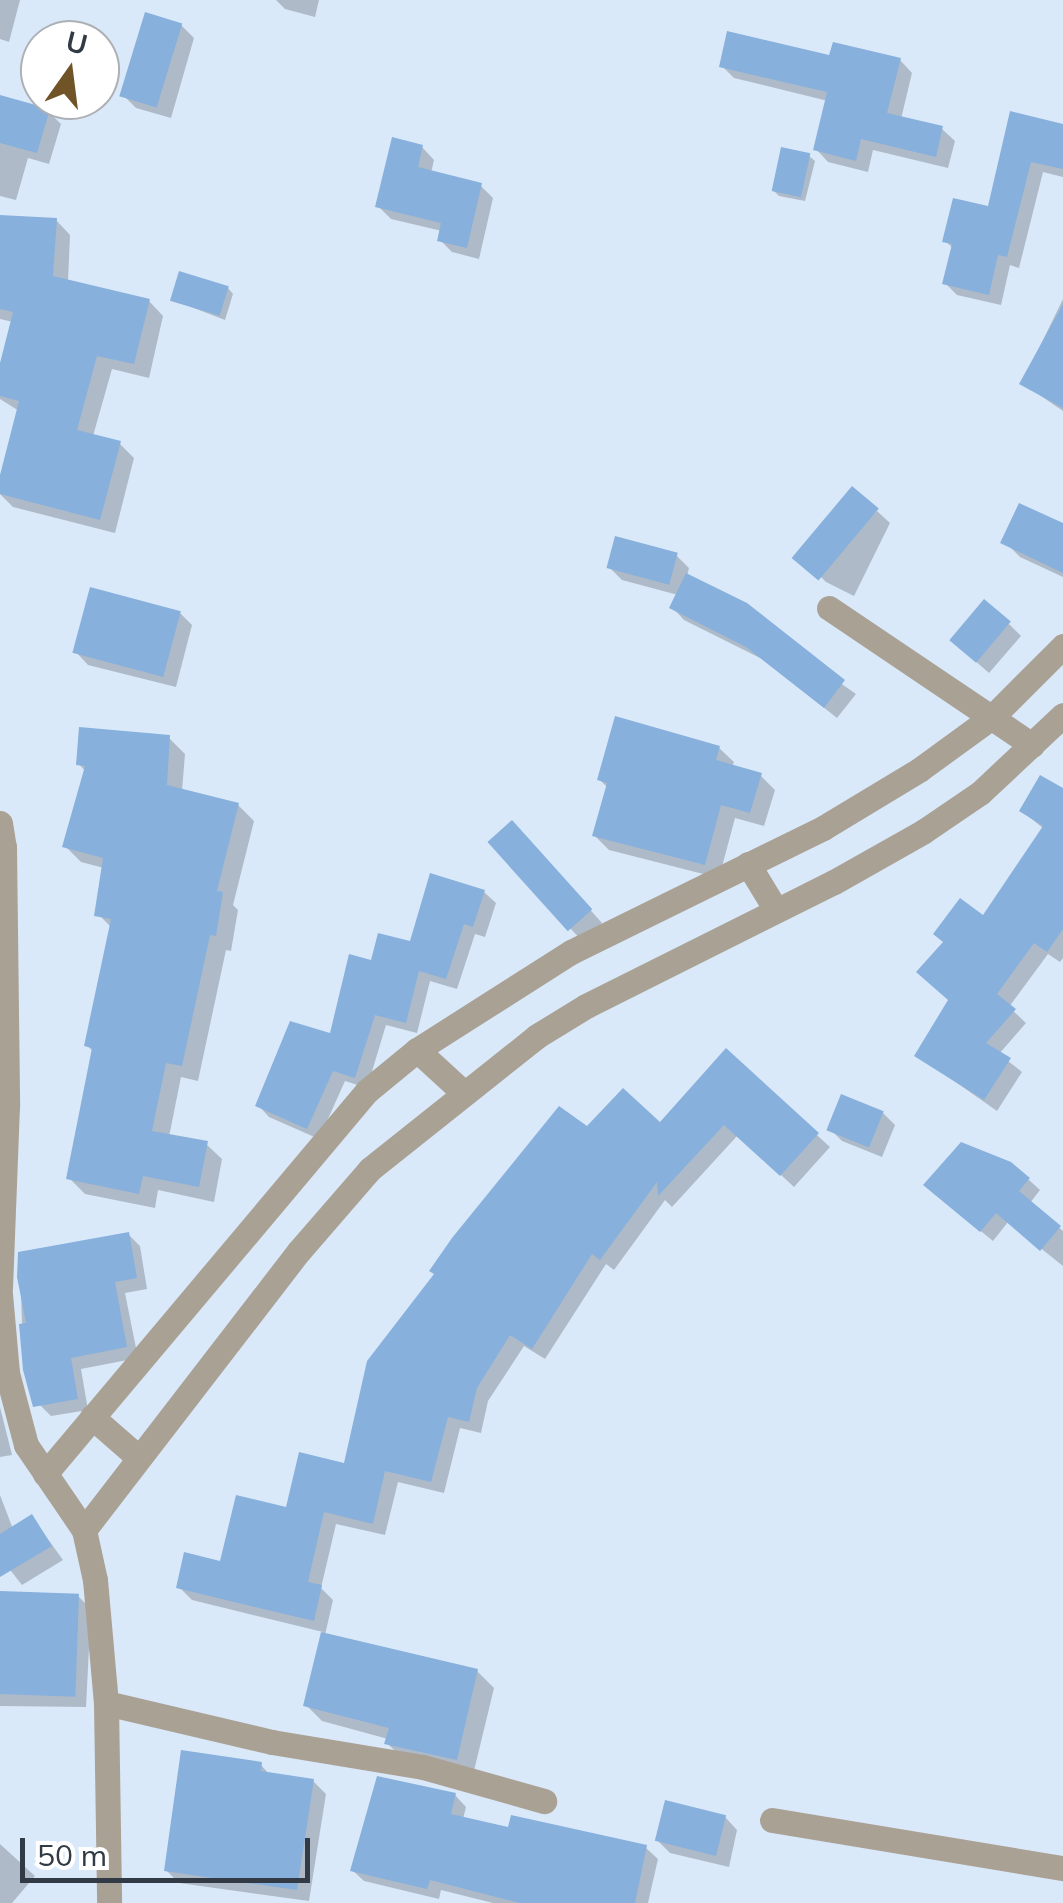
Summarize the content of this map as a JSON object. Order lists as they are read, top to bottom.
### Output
{
  "scale_bar": "50 m",
  "north": "top"
}
